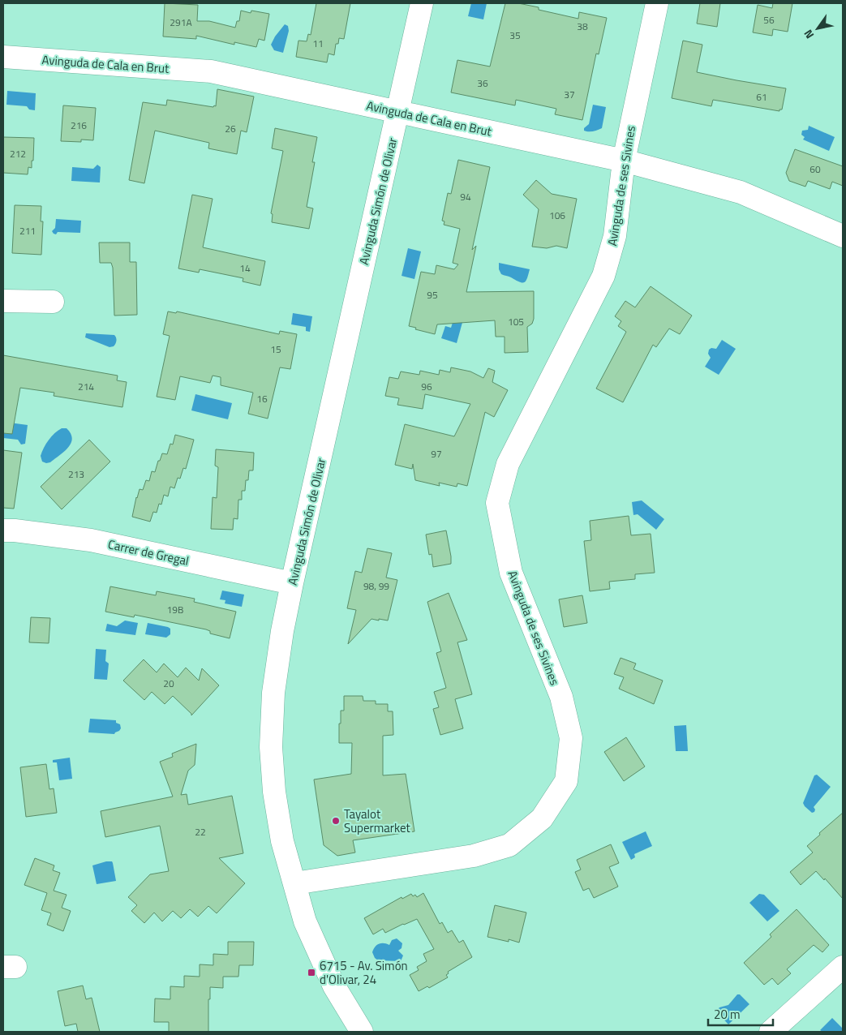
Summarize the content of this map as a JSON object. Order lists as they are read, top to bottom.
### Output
{
  "streets": {
    "street": [
      "Avinguda de Cala en Brut",
      "Avinguda de ses Sivines",
      "Avinguda Simón de Olivar",
      "Carrer de Gregal"
    ]
  },
  "crossings": [
    ["Avinguda de Cala en Brut", "Avinguda de ses Sivines"],
    ["Avinguda de Cala en Brut", "Avinguda Simón de Olivar"],
    ["Avinguda de ses Sivines", "Avinguda Simón de Olivar"],
    ["Avinguda Simón de Olivar", "Carrer de Gregal"]
  ],
  "places": {
    "other": ["Tayalot Supermarket"],
    "transit": ["6715 - Av. Simón d'Olivar, 24"]
  },
  "house_numbers": [
    "56",
    "291A",
    "38",
    "35",
    "11",
    "36",
    "37",
    "61",
    "216",
    "26",
    "212",
    "60",
    "94",
    "106",
    "211",
    "14",
    "95",
    "105",
    "15",
    "214",
    "96",
    "16",
    "97",
    "213",
    "98, 99",
    "19B",
    "20",
    "22"
  ],
  "scale_bar": "20 m",
  "north": "bottom left"
}
